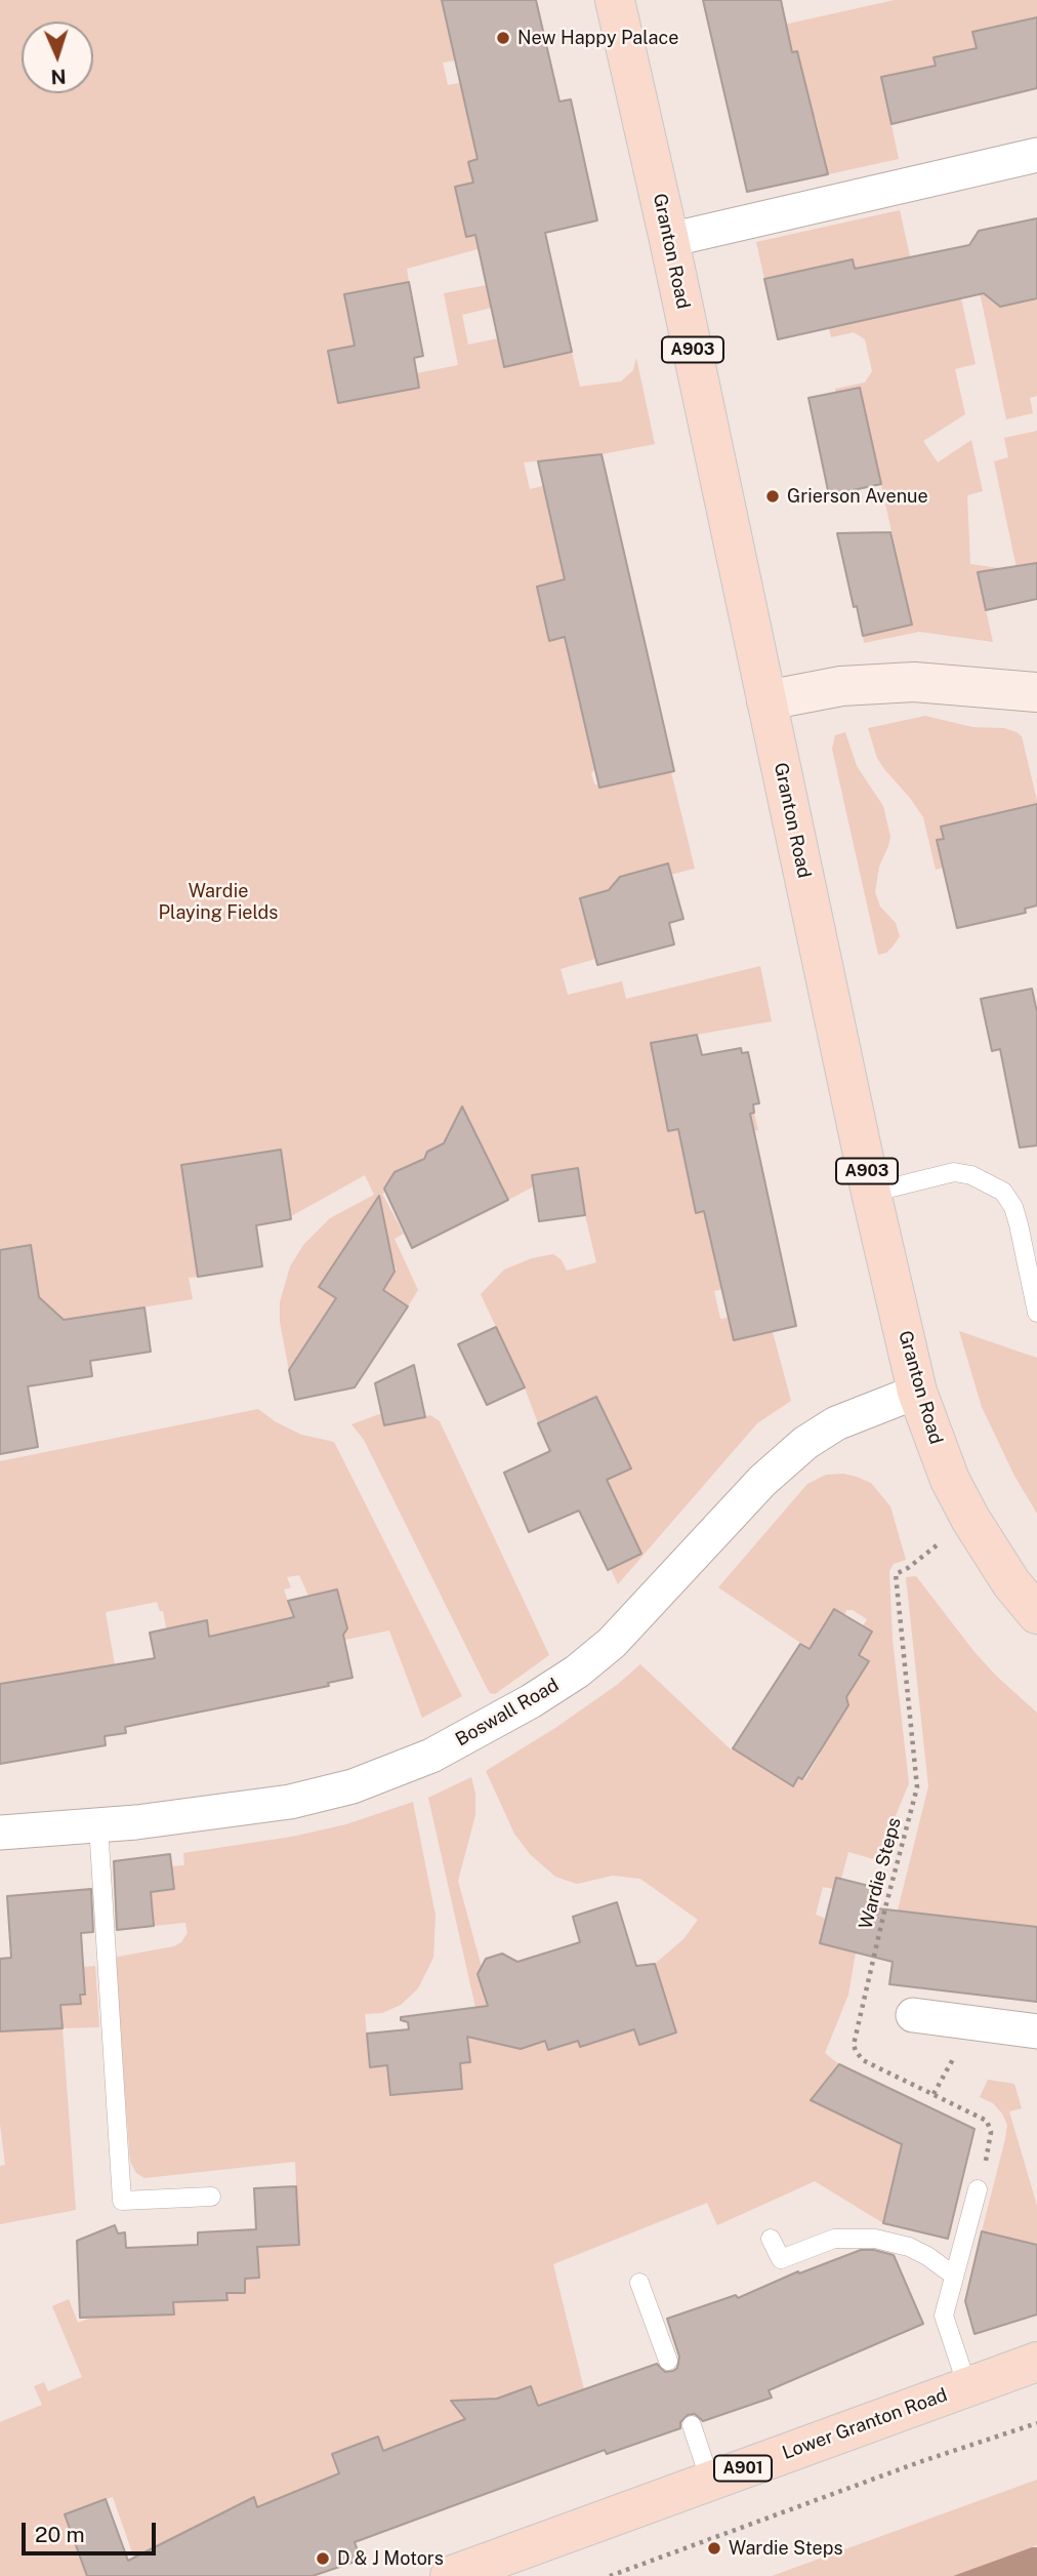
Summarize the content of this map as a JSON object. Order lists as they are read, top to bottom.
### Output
{
  "streets": {
    "main road": [
      "Granton Road",
      "A903",
      "Lower Granton Road",
      "A901"
    ],
    "street": ["Boswall Road"],
    "path": ["Wardie Steps"]
  },
  "crossings": [
    ["Granton Road", "Boswall Road"],
    ["Granton Road", "Wardie Steps"]
  ],
  "parks": ["Wardie Playing Fields"],
  "places": [
    "New Happy Palace",
    "Grierson Avenue",
    "Wardie Steps",
    "D & J Motors"
  ],
  "scale_bar": "20 m",
  "north": "bottom"
}
